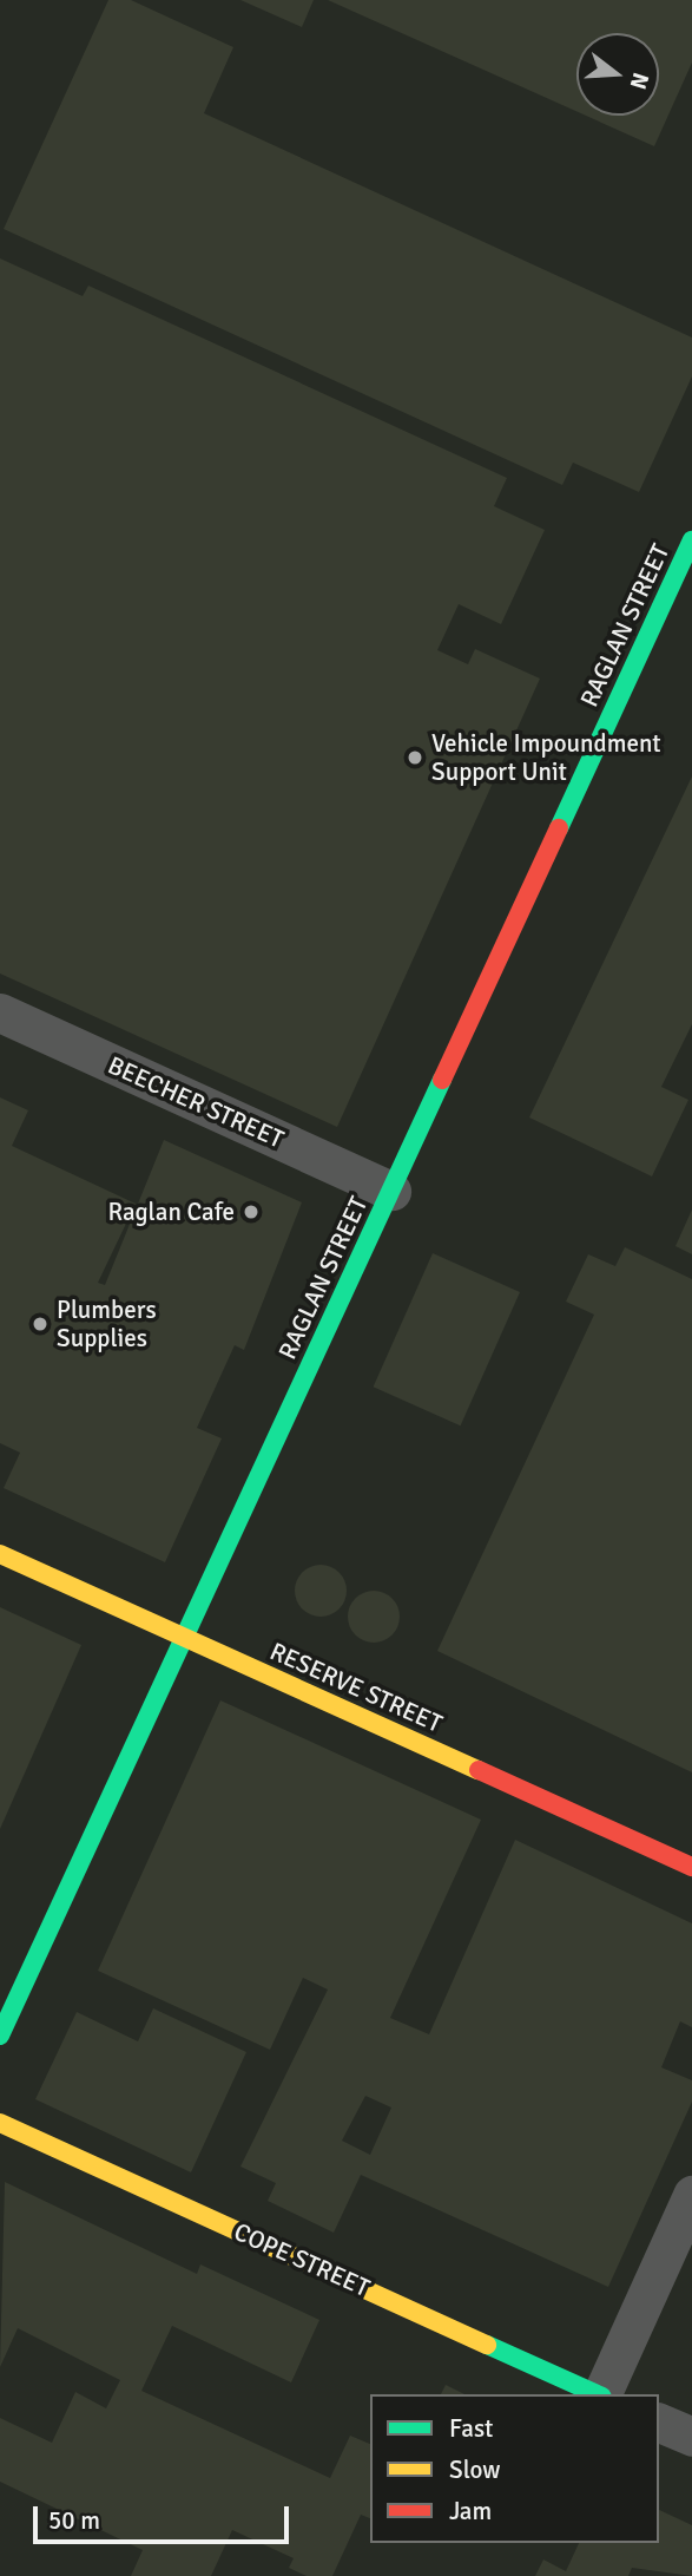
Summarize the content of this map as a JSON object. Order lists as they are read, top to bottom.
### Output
{
  "streets": {
    "street": [
      "RAGLAN STREET",
      "BEECHER STREET",
      "RESERVE STREET",
      "COPE STREET"
    ]
  },
  "crossings": [
    ["RAGLAN STREET", "BEECHER STREET"],
    ["RAGLAN STREET", "RESERVE STREET"]
  ],
  "places": ["Vehicle Impoundment Support Unit", "Raglan Cafe", "Plumbers Supplies"],
  "legend": ["Fast", "Slow", "Jam"],
  "scale_bar": "50 m",
  "north": "right"
}
